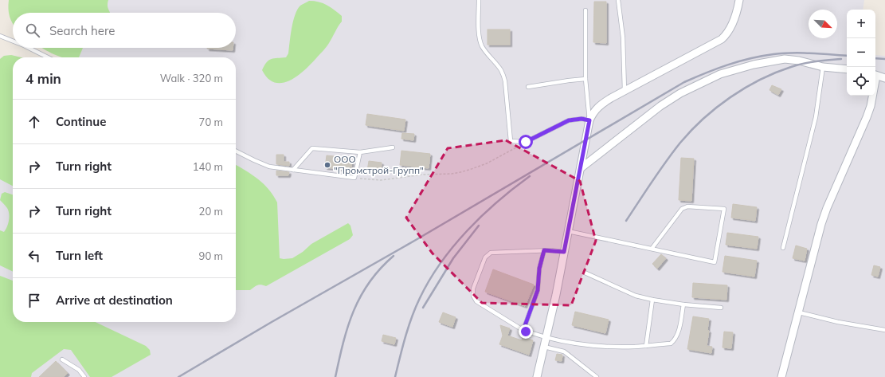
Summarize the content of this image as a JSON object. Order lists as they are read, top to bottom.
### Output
{
  "places": ["ООО \"Промстрой-Групп\""],
  "north": "bottom right",
  "page": {
    "map_buttons": ["+", "−"],
    "search": "Search here",
    "heading": ["4 min", "Walk · 320 m"],
    "list": [
      ["Continue", "70 m"],
      ["Turn right", "140 m"],
      ["Turn right", "20 m"],
      ["Turn left", "90 m"],
      "Arrive at destination"
    ]
  }
}
